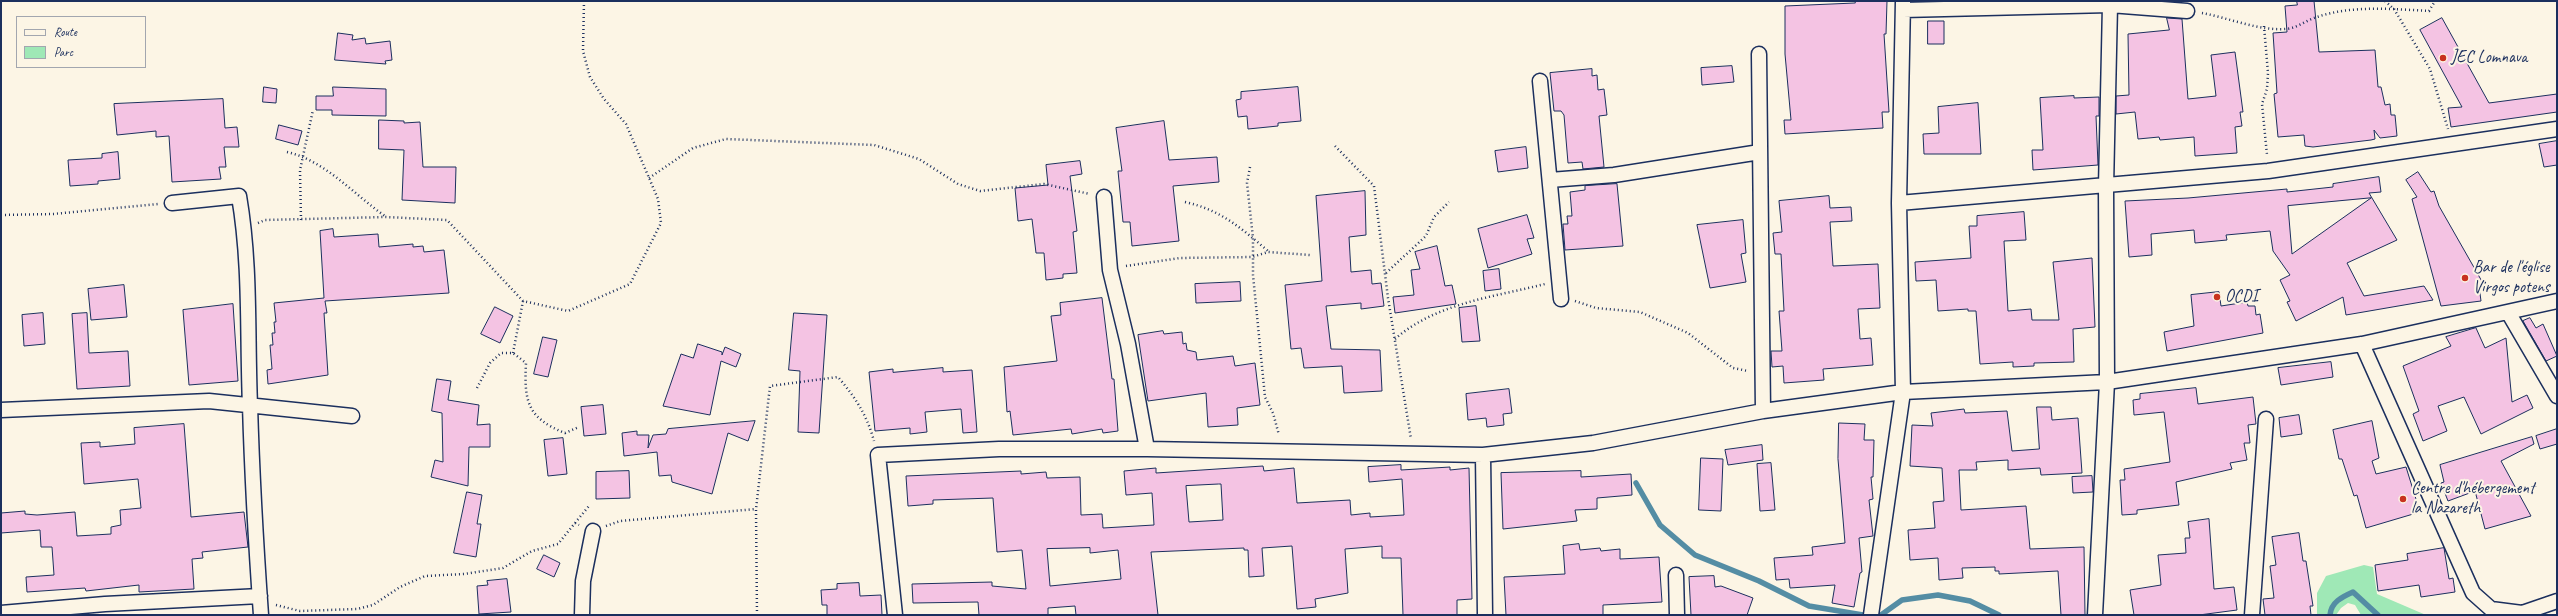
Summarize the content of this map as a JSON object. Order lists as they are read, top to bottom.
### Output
{
  "places": [
    "JEC Lomnava",
    "Bar de l'église Virgos potens",
    "OCDI",
    "Centre d'hébergement la Nazareth"
  ],
  "legend": ["Route", "Parc"]
}
